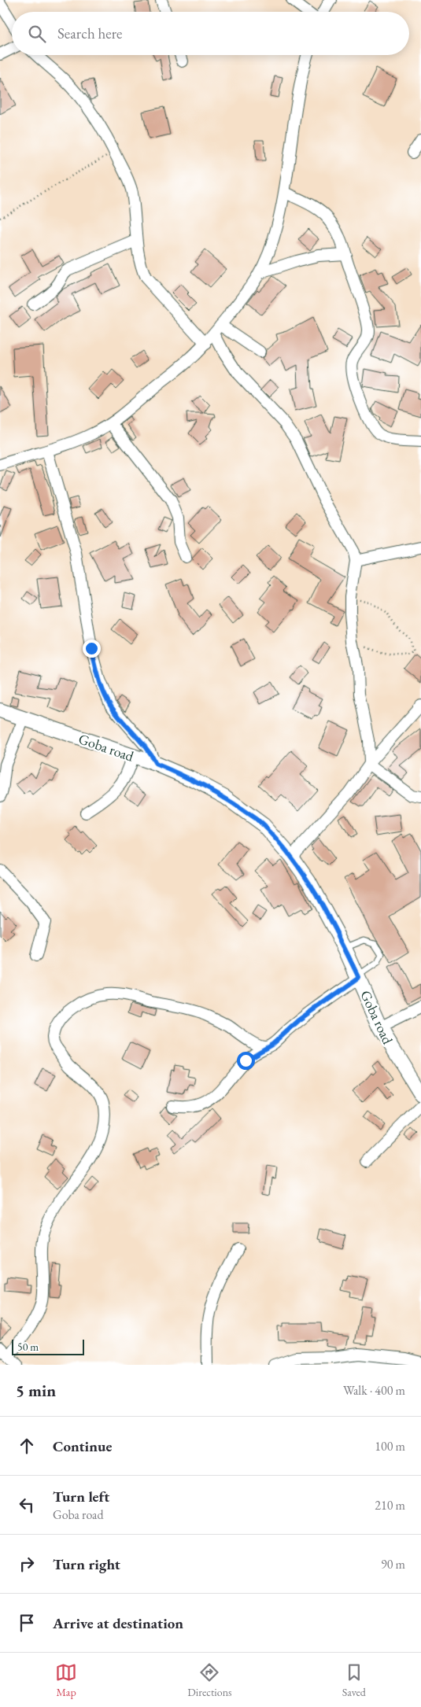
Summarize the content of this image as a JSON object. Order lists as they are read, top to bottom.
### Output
{
  "streets": {
    "street": ["Goba road"]
  },
  "scale_bar": "50 m",
  "page": {
    "search": "Search here",
    "scale": "50 m",
    "heading": ["5 min", "Walk · 400 m"],
    "list": [
      ["Continue", "100 m"],
      ["Turn left", "Goba road", "210 m"],
      ["Turn right", "90 m"],
      "Arrive at destination"
    ],
    "nav": ["Map", "Directions", "Saved"]
  }
}
